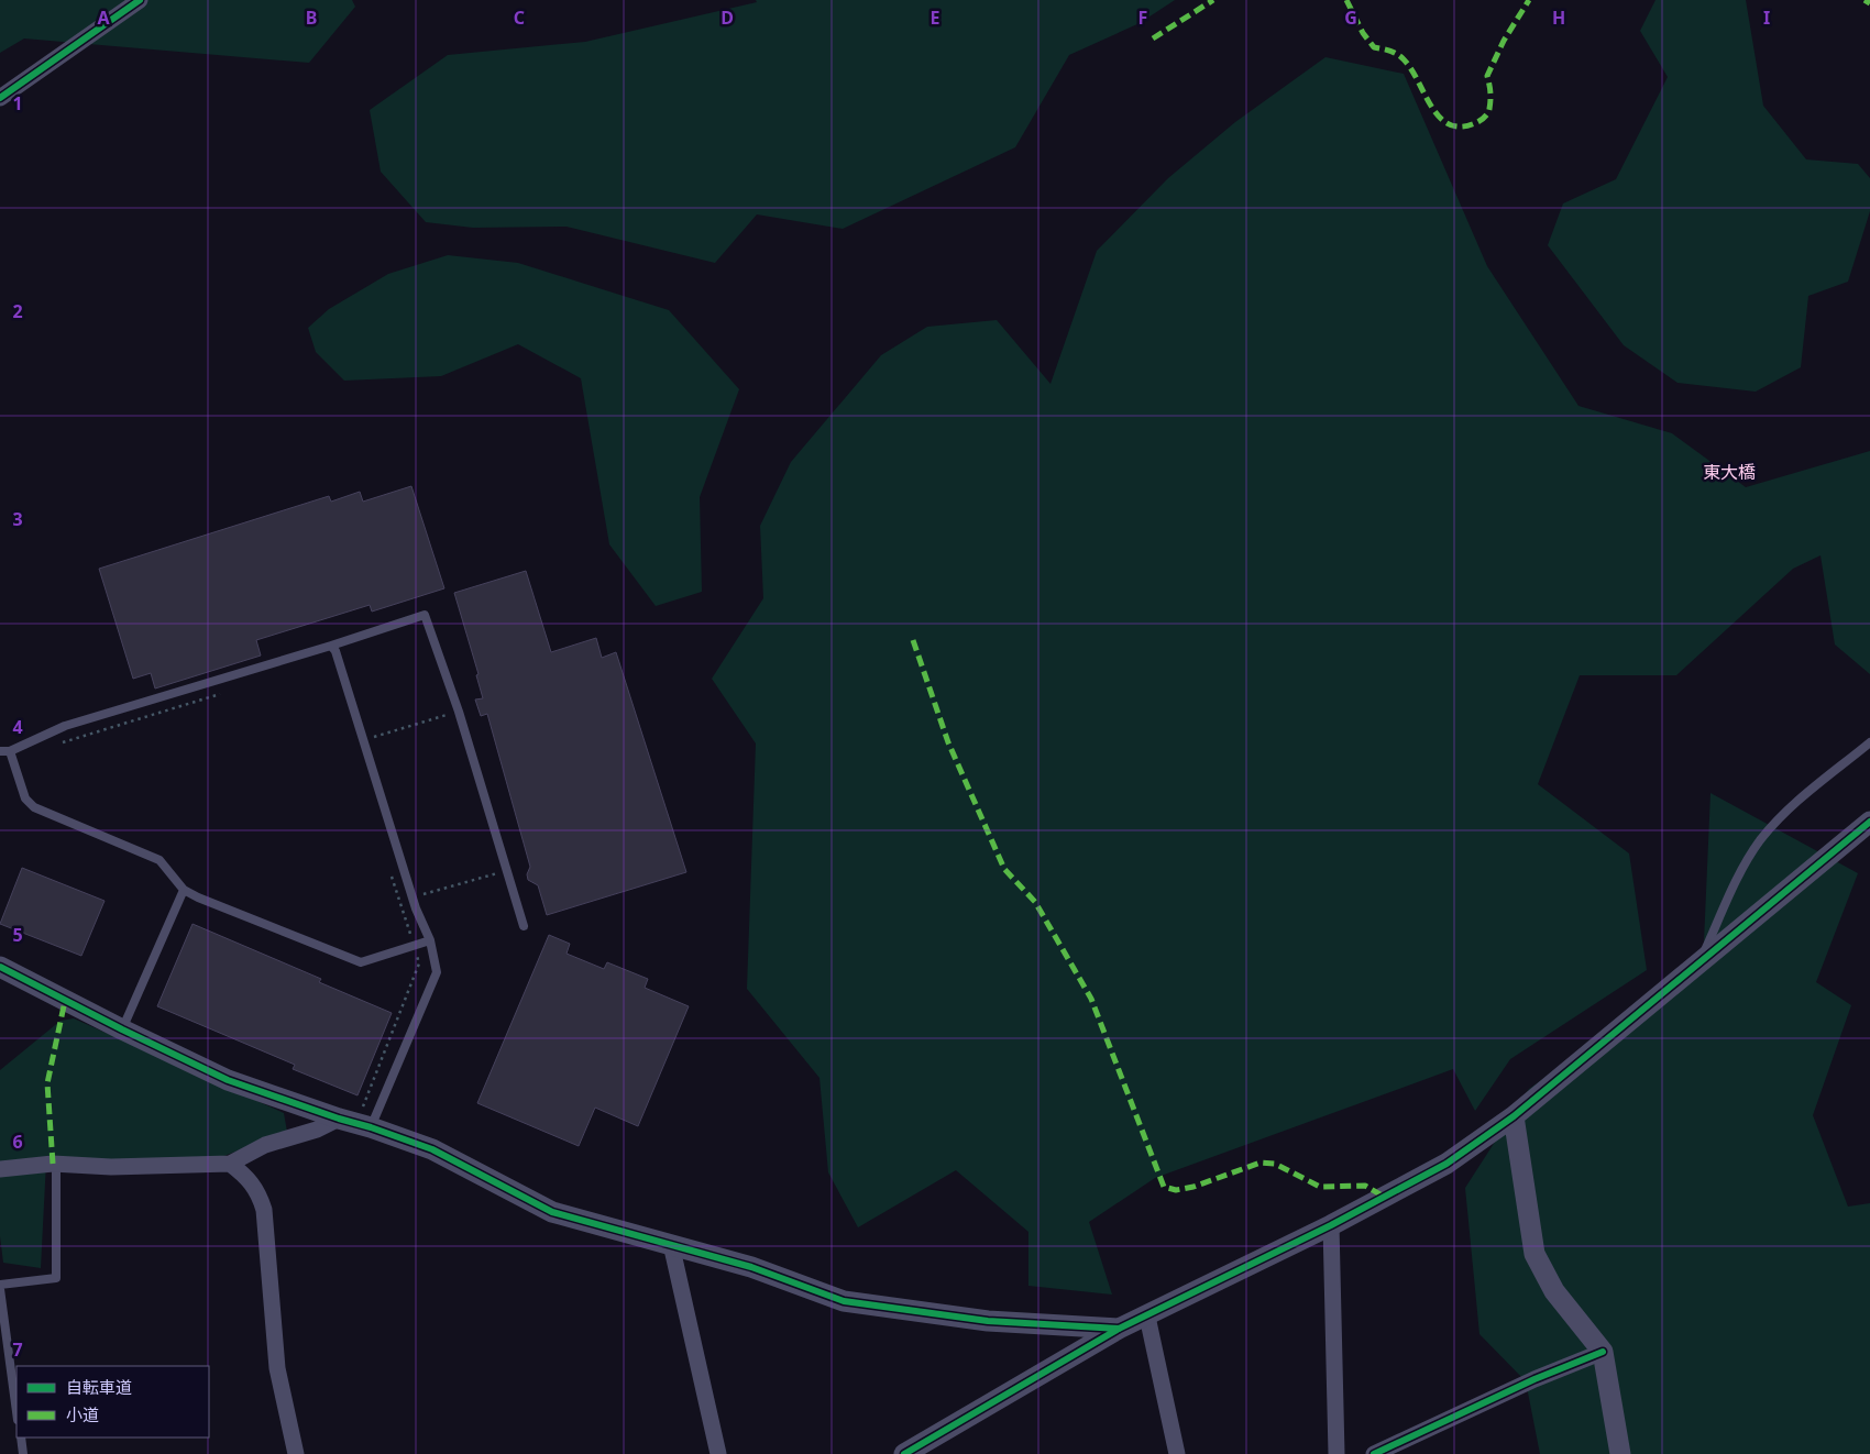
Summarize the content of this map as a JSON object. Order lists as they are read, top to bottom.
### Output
{
  "districts": ["東大橋"],
  "legend": ["自転車道", "小道"],
  "grid": {
    "columns": [
      "A",
      "B",
      "C",
      "D",
      "E",
      "F",
      "G",
      "H",
      "I"
    ],
    "rows": [
      "1",
      "2",
      "3",
      "4",
      "5",
      "6",
      "7"
    ]
  }
}
